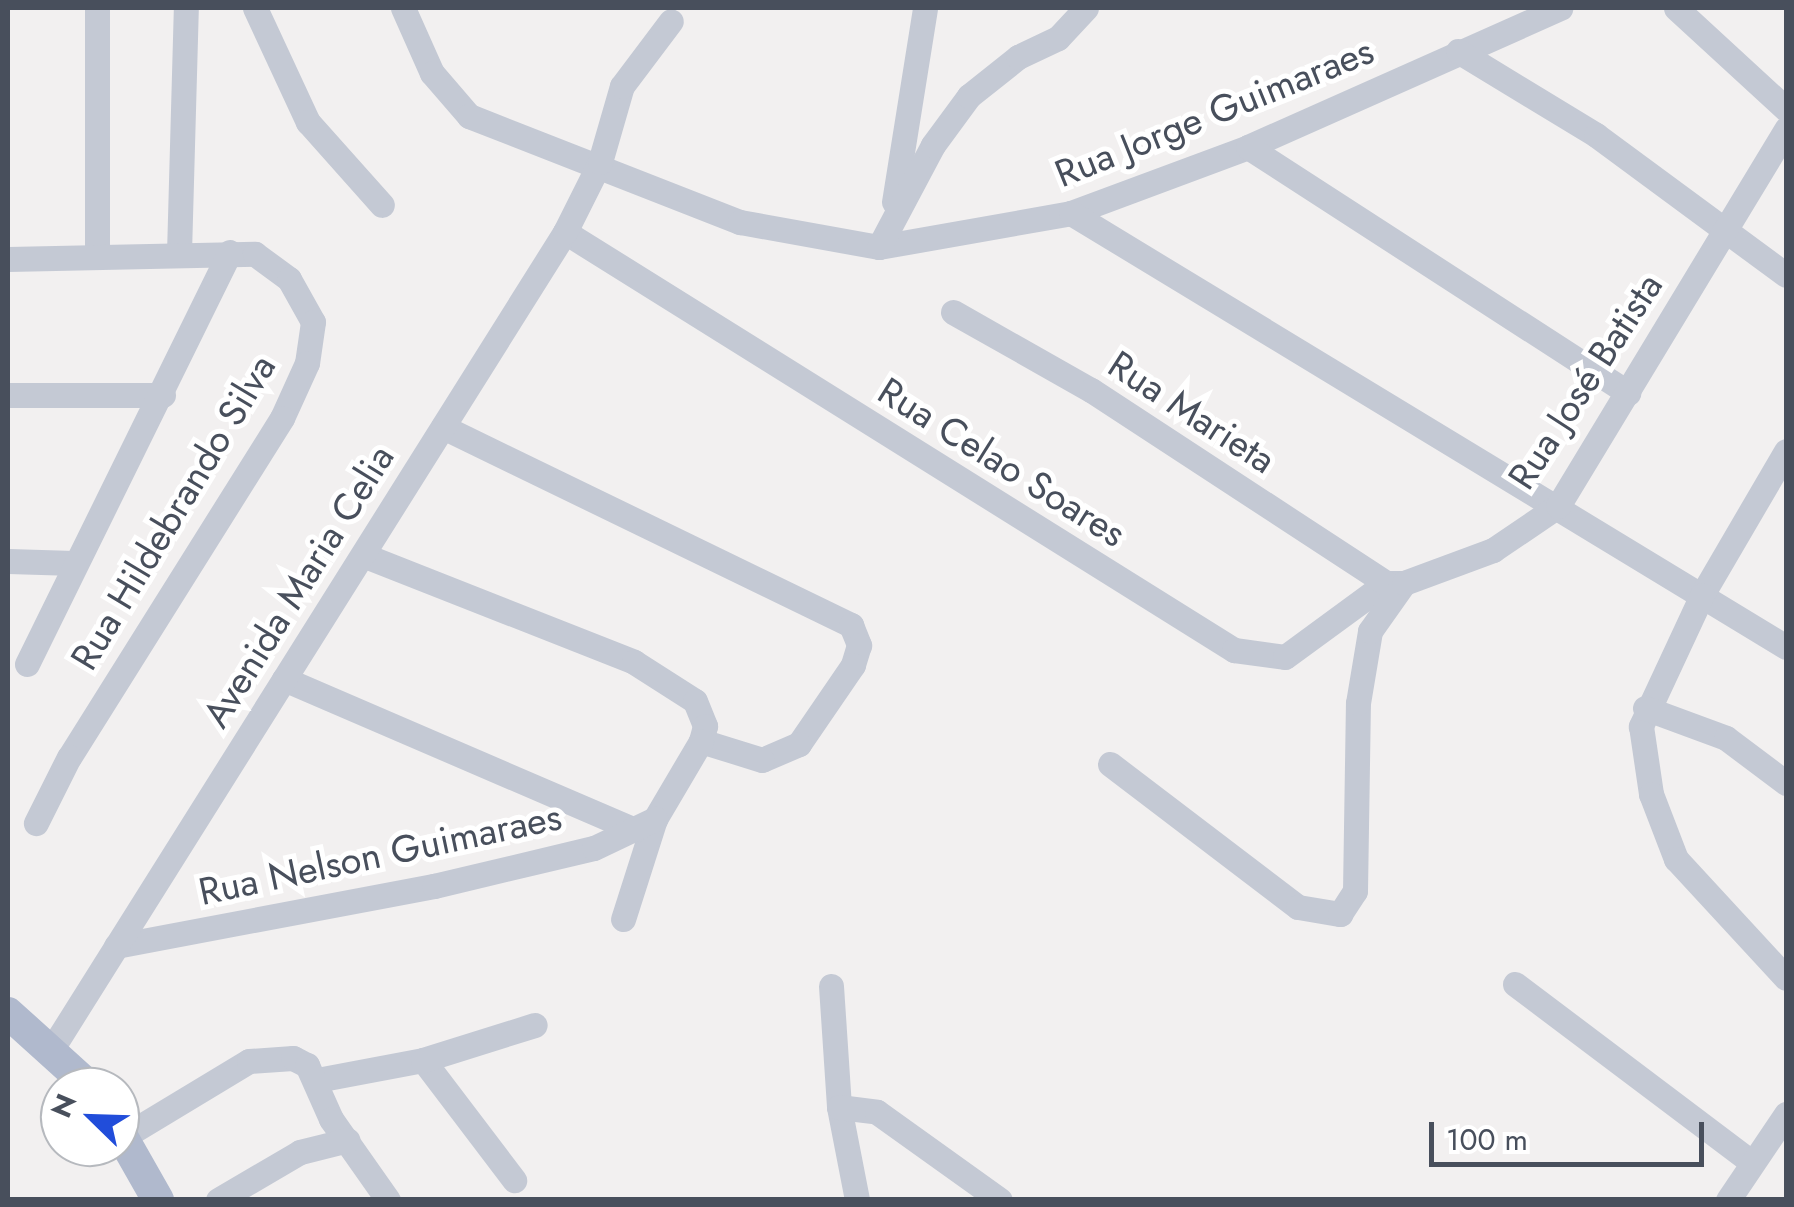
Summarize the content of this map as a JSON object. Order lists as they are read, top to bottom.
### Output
{
  "streets": {
    "street": [
      "Rua Jorge Guimaraes",
      "Rua José Batista",
      "Rua Marieta",
      "Rua Celao Soares",
      "Rua Hildebrando Silva",
      "Avenida Maria Celia",
      "Rua Nelson Guimaraes"
    ]
  },
  "crossings": [
    ["Rua Jorge Guimaraes", "Avenida Maria Celia"],
    ["Rua José Batista", "Rua Marieta"],
    ["Rua José Batista", "Rua Celao Soares"],
    ["Rua Marieta", "Rua Celao Soares"],
    ["Rua Celao Soares", "Avenida Maria Celia"],
    ["Avenida Maria Celia", "Rua Nelson Guimaraes"]
  ],
  "scale_bar": "100 m",
  "north": "top left"
}
